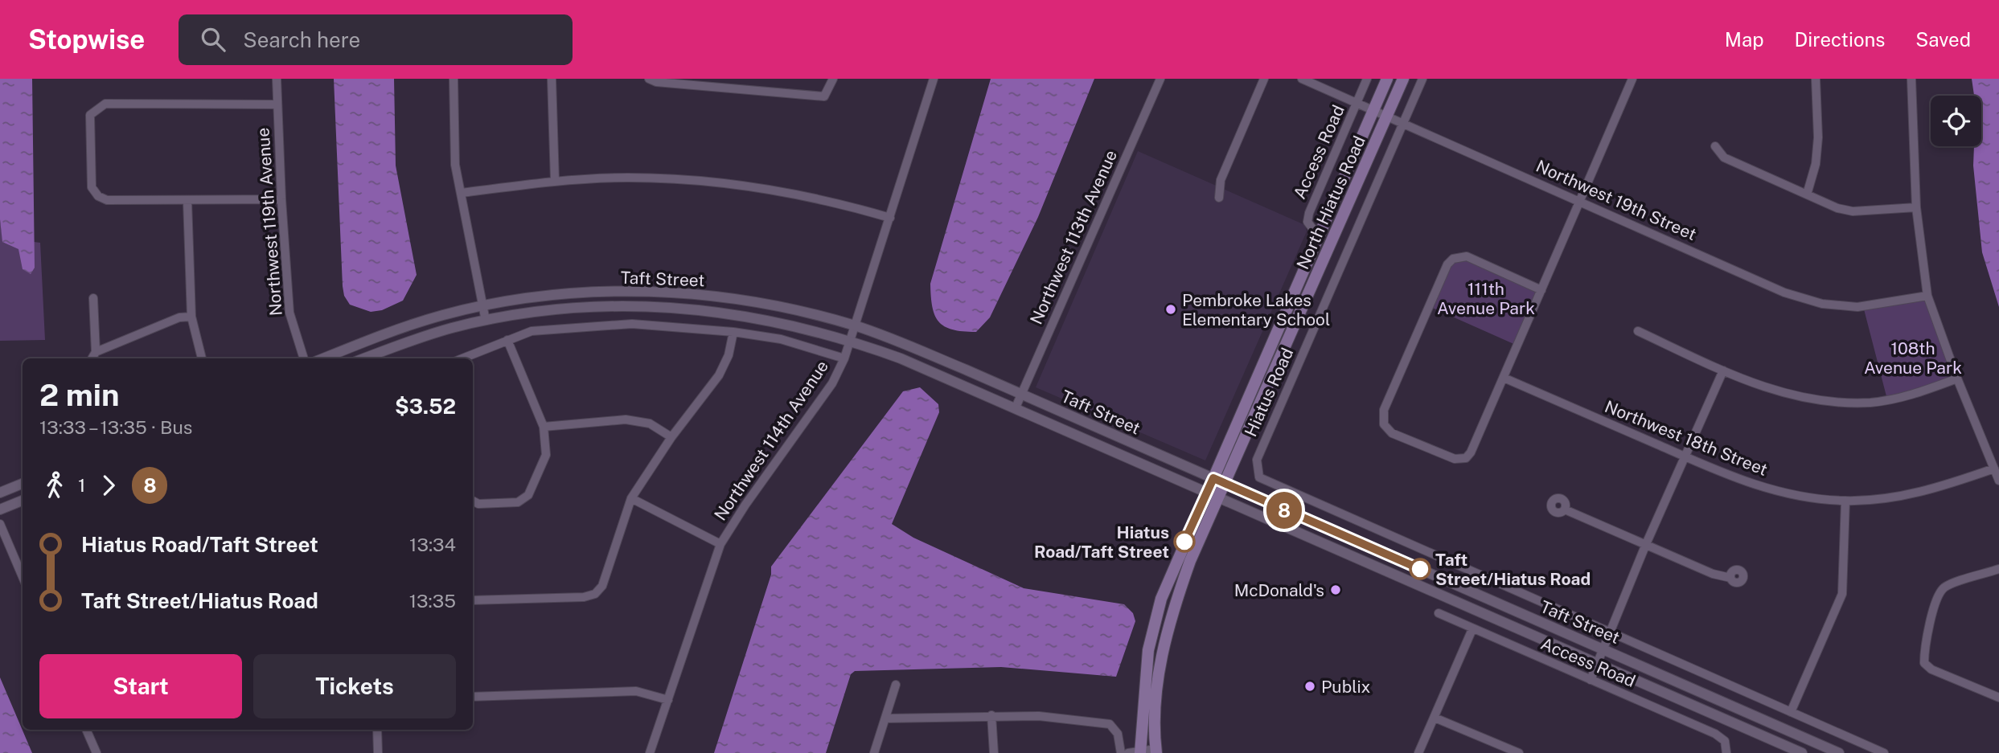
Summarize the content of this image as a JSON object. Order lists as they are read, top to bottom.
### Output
{
  "streets": {
    "main road": ["North Hiatus Road"],
    "street": [
      "Access Road",
      "Northwest 19th Street",
      "Northwest 119th Avenue",
      "Northwest 113th Avenue",
      "Taft Street",
      "Hiatus Road",
      "Northwest 18th Street",
      "Northwest 114th Avenue"
    ]
  },
  "crossings": [
    ["Access Road", "Northwest 19th Street"],
    ["Access Road", "North Hiatus Road"],
    ["Northwest 19th Street", "North Hiatus Road"],
    ["Northwest 19th Street", "Hiatus Road"],
    ["North Hiatus Road", "Taft Street"],
    ["Northwest 113th Avenue", "Taft Street"],
    ["Taft Street", "Hiatus Road"],
    ["Taft Street", "Northwest 114th Avenue"]
  ],
  "parks": ["111th Avenue Park", "108th Avenue Park"],
  "places": [
    "Pembroke Lakes Elementary School",
    "Hiatus Road/Taft Street",
    "Taft Street/Hiatus Road",
    "McDonald's",
    "Publix"
  ],
  "lines": ["bus line 8"],
  "page": {
    "header": "Stopwise",
    "search": "Search here",
    "nav": ["Map", "Directions", "Saved"],
    "on_map": "8",
    "heading": ["2 min", "13:33 – 13:35 · Bus", "$3.52"],
    "legs": ["1", "8"],
    "list": [
      {
        "name": "Hiatus Road/Taft Street",
        "value": "13:34"
      },
      {
        "name": "Taft Street/Hiatus Road",
        "value": "13:35"
      }
    ],
    "buttons": ["Start", "Tickets"]
  }
}
